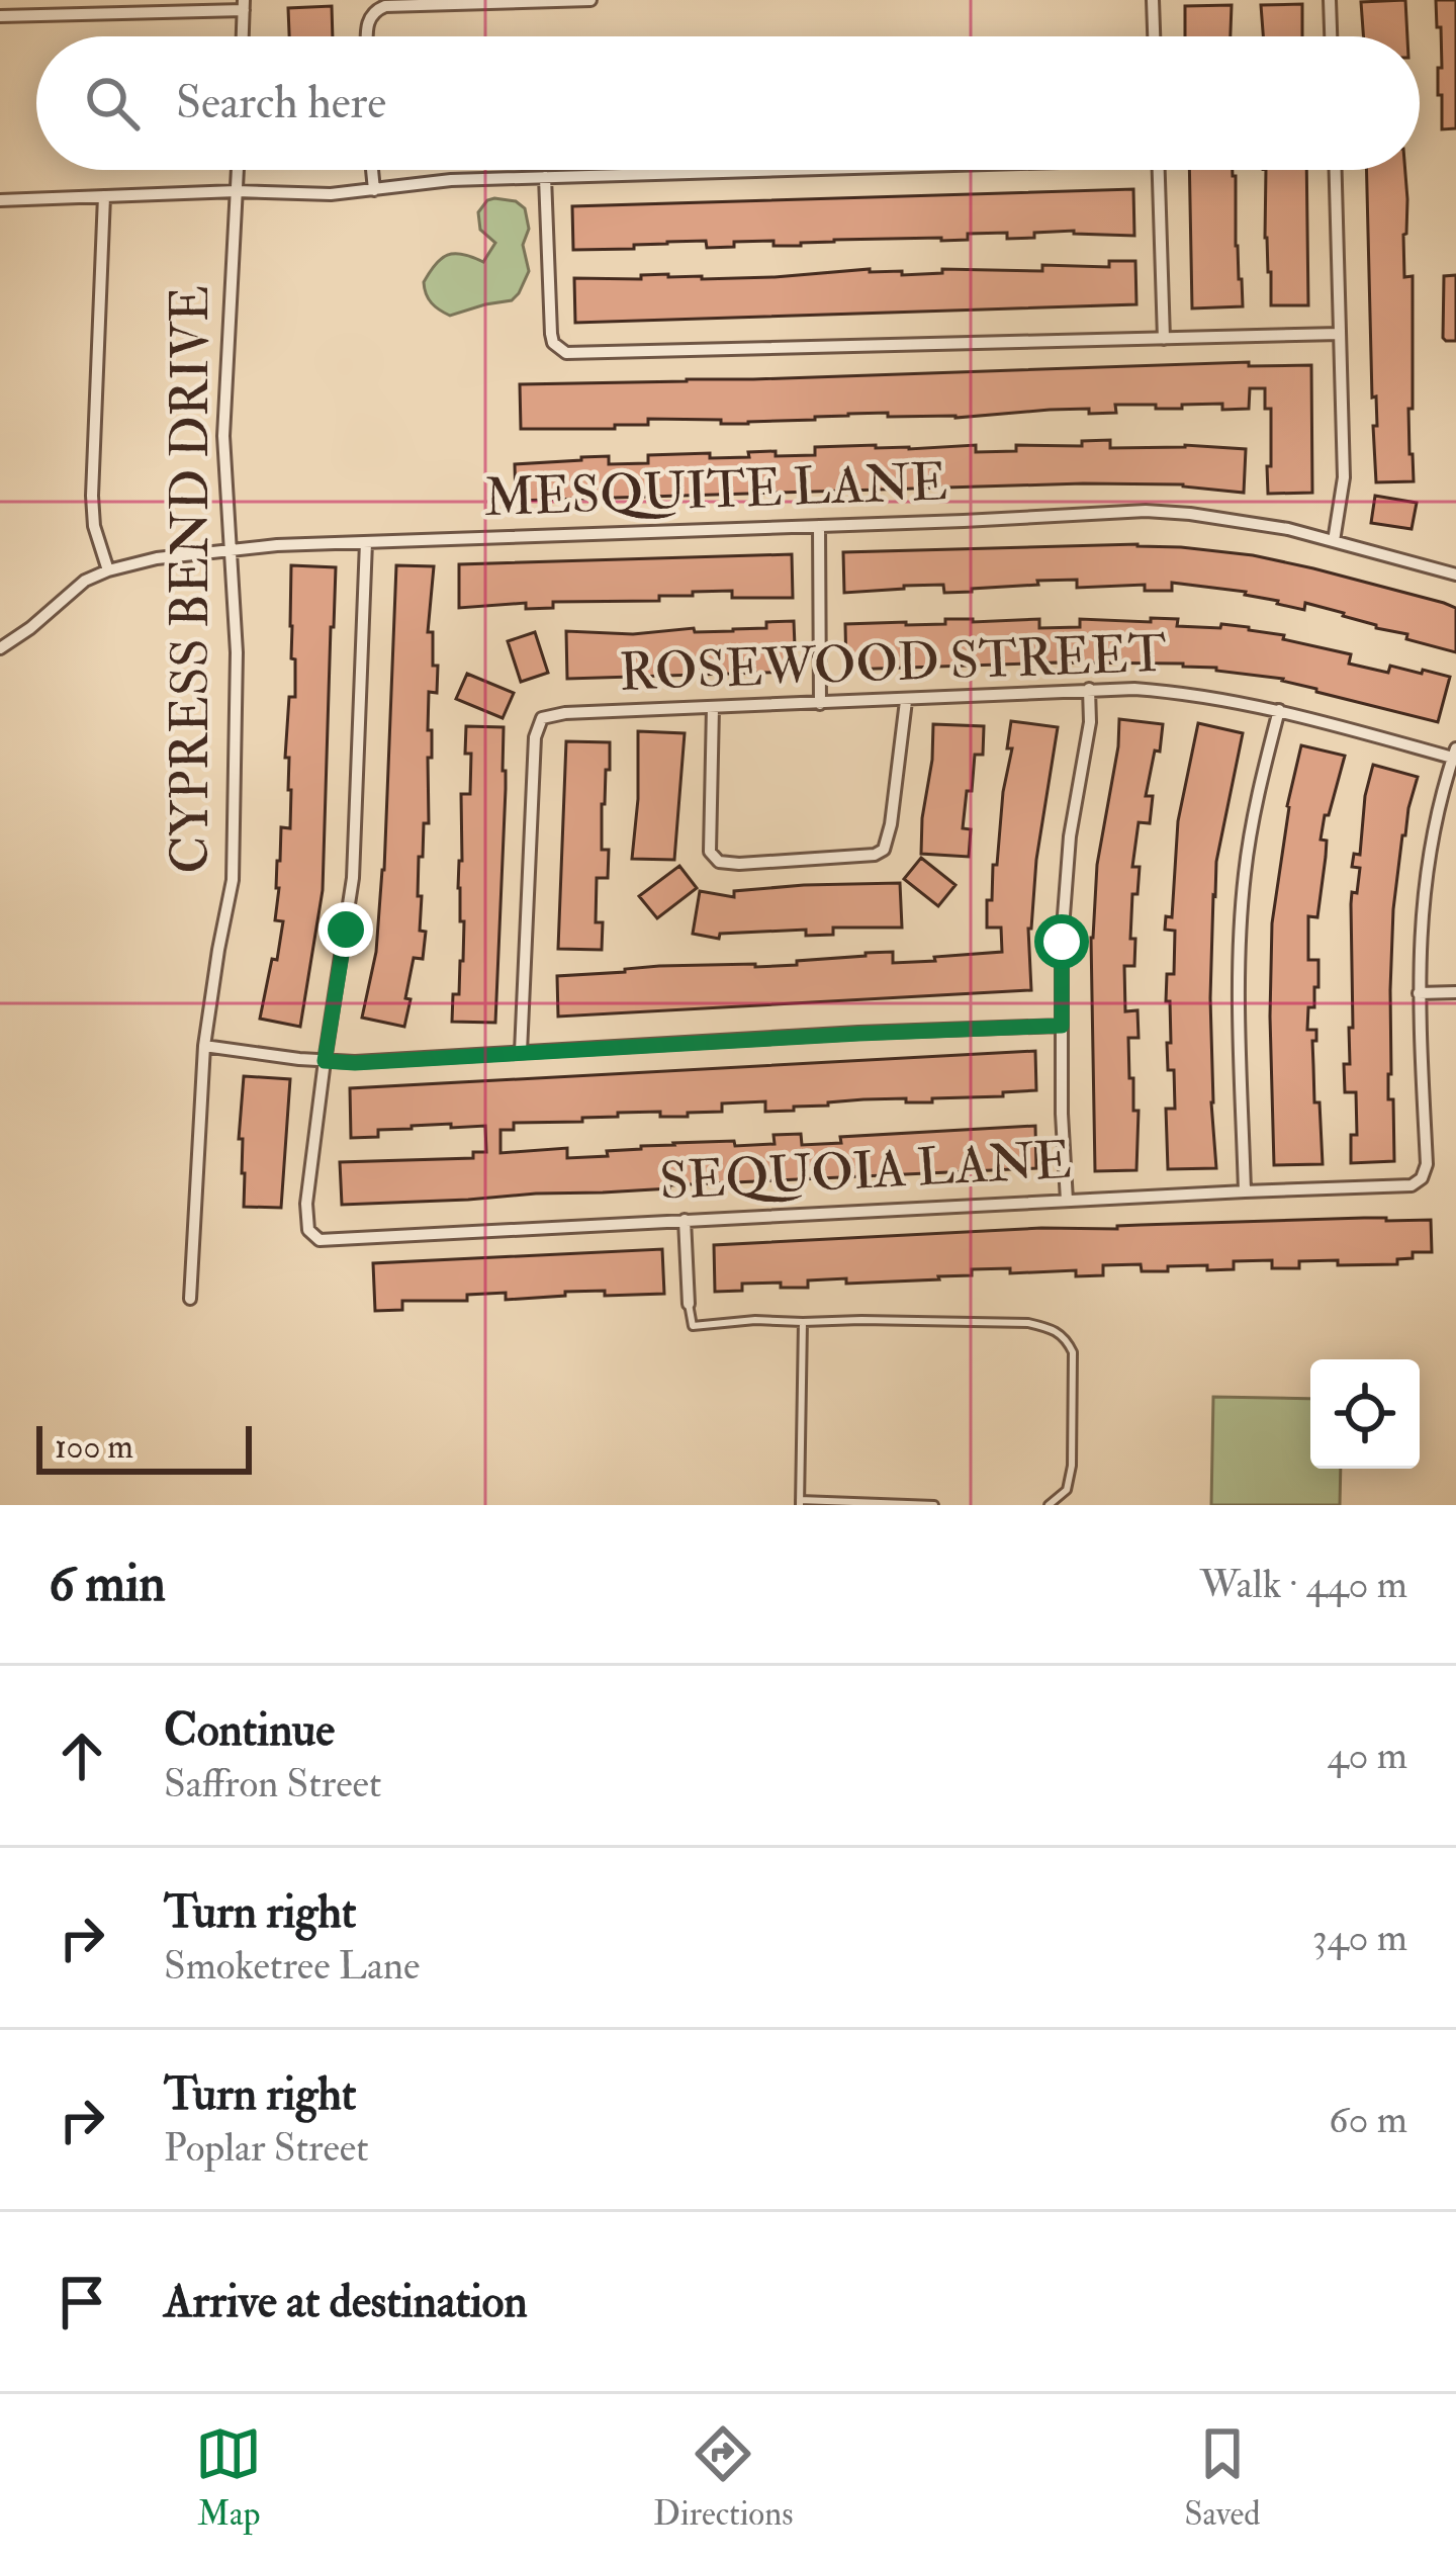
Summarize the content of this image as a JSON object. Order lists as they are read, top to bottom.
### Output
{
  "streets": {
    "street": [
      "MESQUITE LANE",
      "CYPRESS BEND DRIVE",
      "ROSEWOOD STREET",
      "SEQUOIA LANE"
    ]
  },
  "crossings": [
    ["MESQUITE LANE", "CYPRESS BEND DRIVE"]
  ],
  "scale_bar": "100 m",
  "page": {
    "search": "Search here",
    "scale": "100 m",
    "heading": ["6 min", "Walk · 440 m"],
    "list": [
      ["Continue", "Saffron Street", "40 m"],
      ["Turn right", "Smoketree Lane", "340 m"],
      ["Turn right", "Poplar Street", "60 m"],
      "Arrive at destination"
    ],
    "nav": ["Map", "Directions", "Saved"]
  }
}
